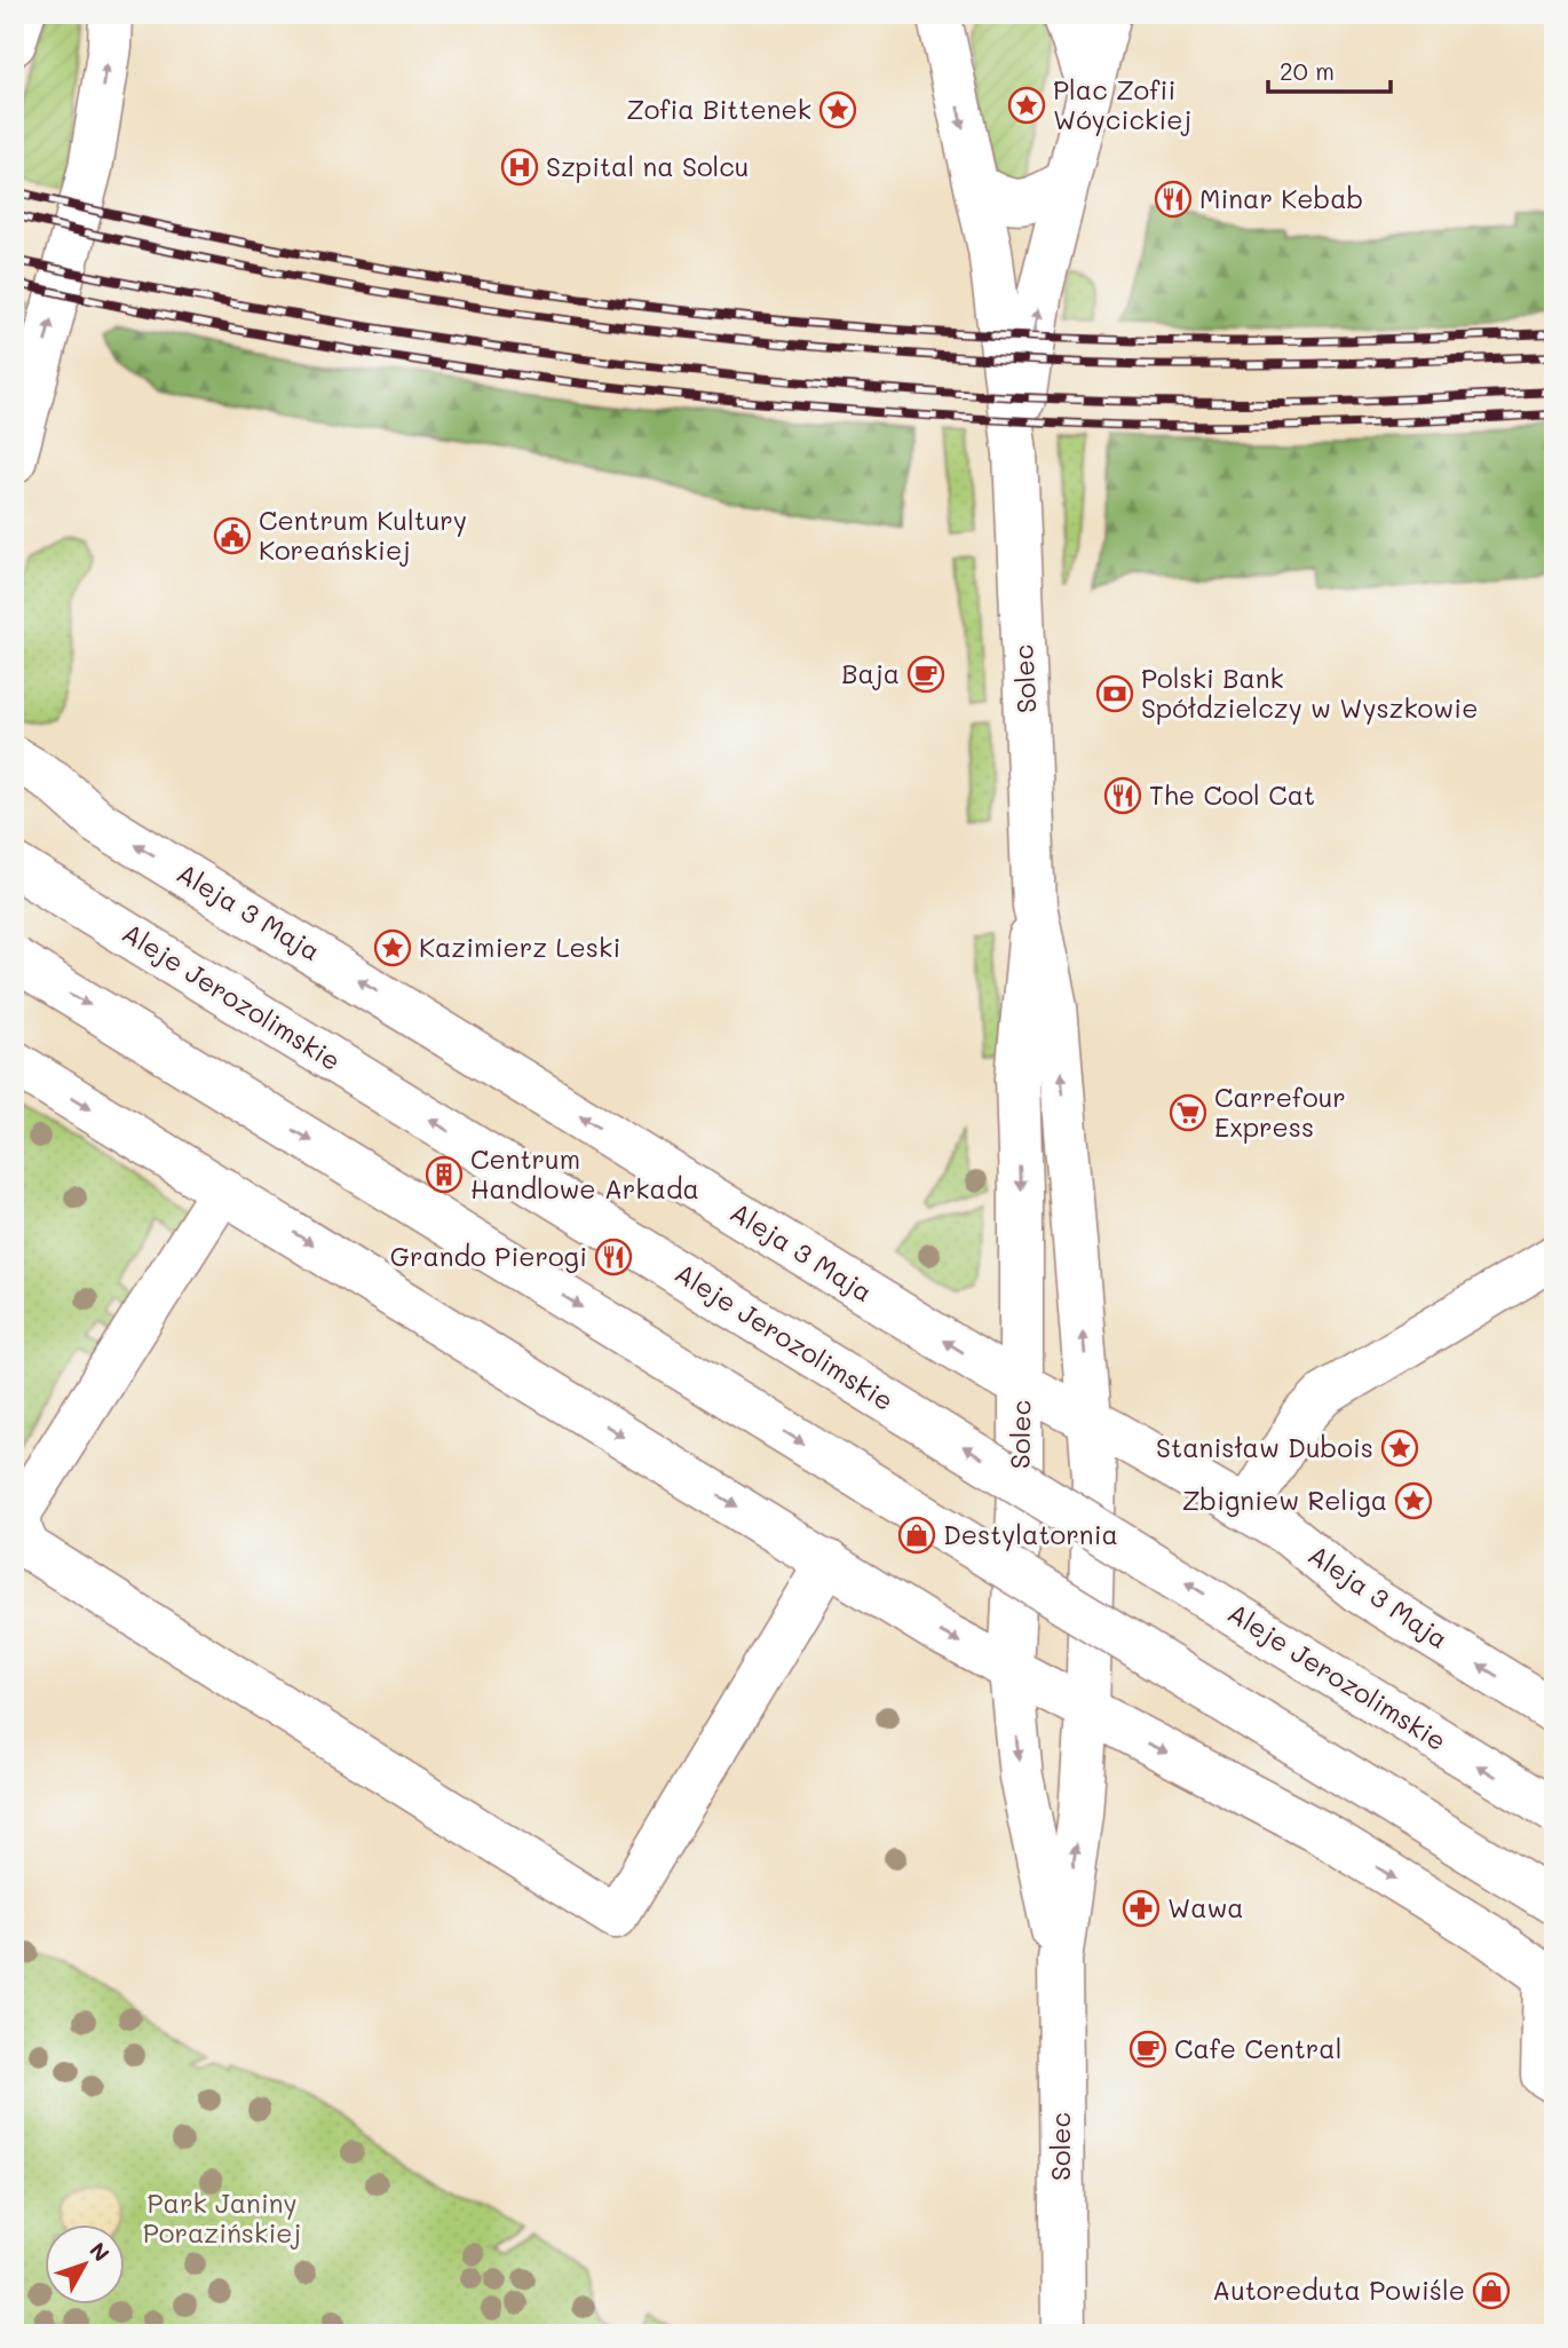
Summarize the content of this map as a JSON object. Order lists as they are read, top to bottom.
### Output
{
  "streets": {
    "street": ["Solec", "Aleja 3 Maja", "Aleje Jerozolimskie"]
  },
  "crossings": [
    ["Solec", "Aleja 3 Maja"]
  ],
  "parks": ["Park Janiny Porazińskiej"],
  "places": {
    "place": [
      "Plac Zofii Wóycickiej",
      "Zofia Bittenek",
      "Kazimierz Leski",
      "Stanisław Dubois",
      "Zbigniew Religa"
    ],
    "hospital": ["Szpital na Solcu"],
    "restaurant": ["Minar Kebab", "The Cool Cat", "Grando Pierogi"],
    "public building": ["Centrum Kultury Koreańskiej"],
    "cafe": ["Baja", "Cafe Central"],
    "bank": ["Polski Bank Spółdzielczy w Wyszkowie"],
    "supermarket": ["Carrefour Express"],
    "building": ["Centrum Handlowe Arkada"],
    "shop": ["Destylatornia", "Autoreduta Powiśle"],
    "pharmacy": ["Wawa"]
  },
  "scale_bar": "20 m",
  "north": "top right"
}
